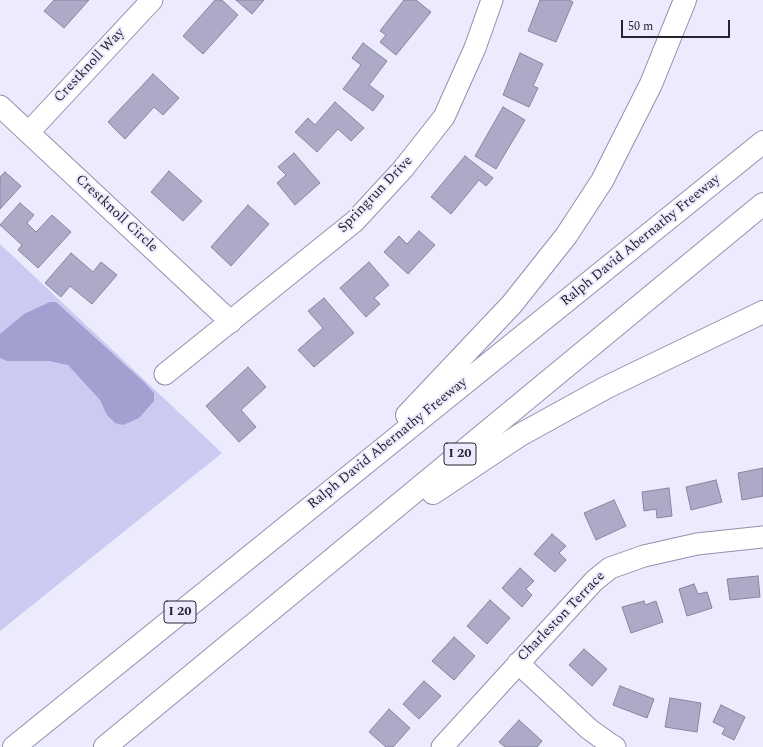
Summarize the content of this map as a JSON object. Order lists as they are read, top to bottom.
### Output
{
  "streets": {
    "highway": ["Ralph David Abernathy Freeway", "I 20"],
    "street": [
      "Crestknoll Way",
      "Springrun Drive",
      "Crestknoll Circle",
      "Charleston Terrace"
    ]
  },
  "crossings": [
    ["Crestknoll Way", "Crestknoll Circle"],
    ["Springrun Drive", "Crestknoll Circle"]
  ],
  "scale_bar": "50 m"
}
